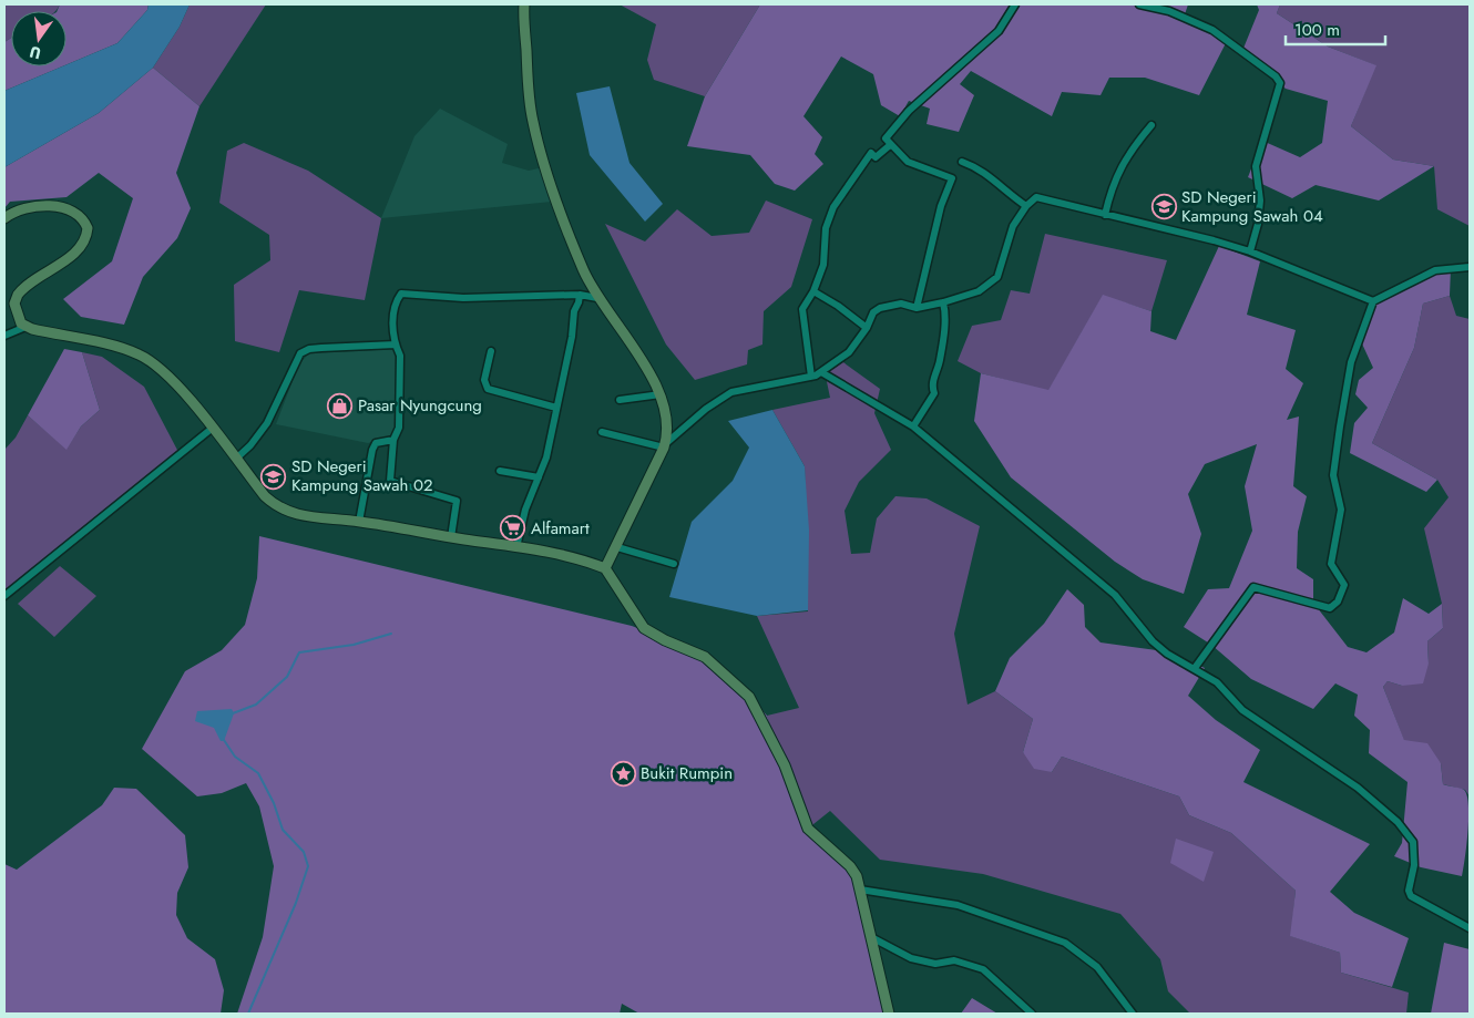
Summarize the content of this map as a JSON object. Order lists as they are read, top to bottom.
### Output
{
  "places": {
    "school or university": ["SD Negeri Kampung Sawah 04", "SD Negeri Kampung Sawah 02"],
    "shop": ["Pasar Nyungcung"],
    "supermarket": ["Alfamart"],
    "place": ["Bukit Rumpin"]
  },
  "scale_bar": "100 m",
  "north": "bottom"
}
